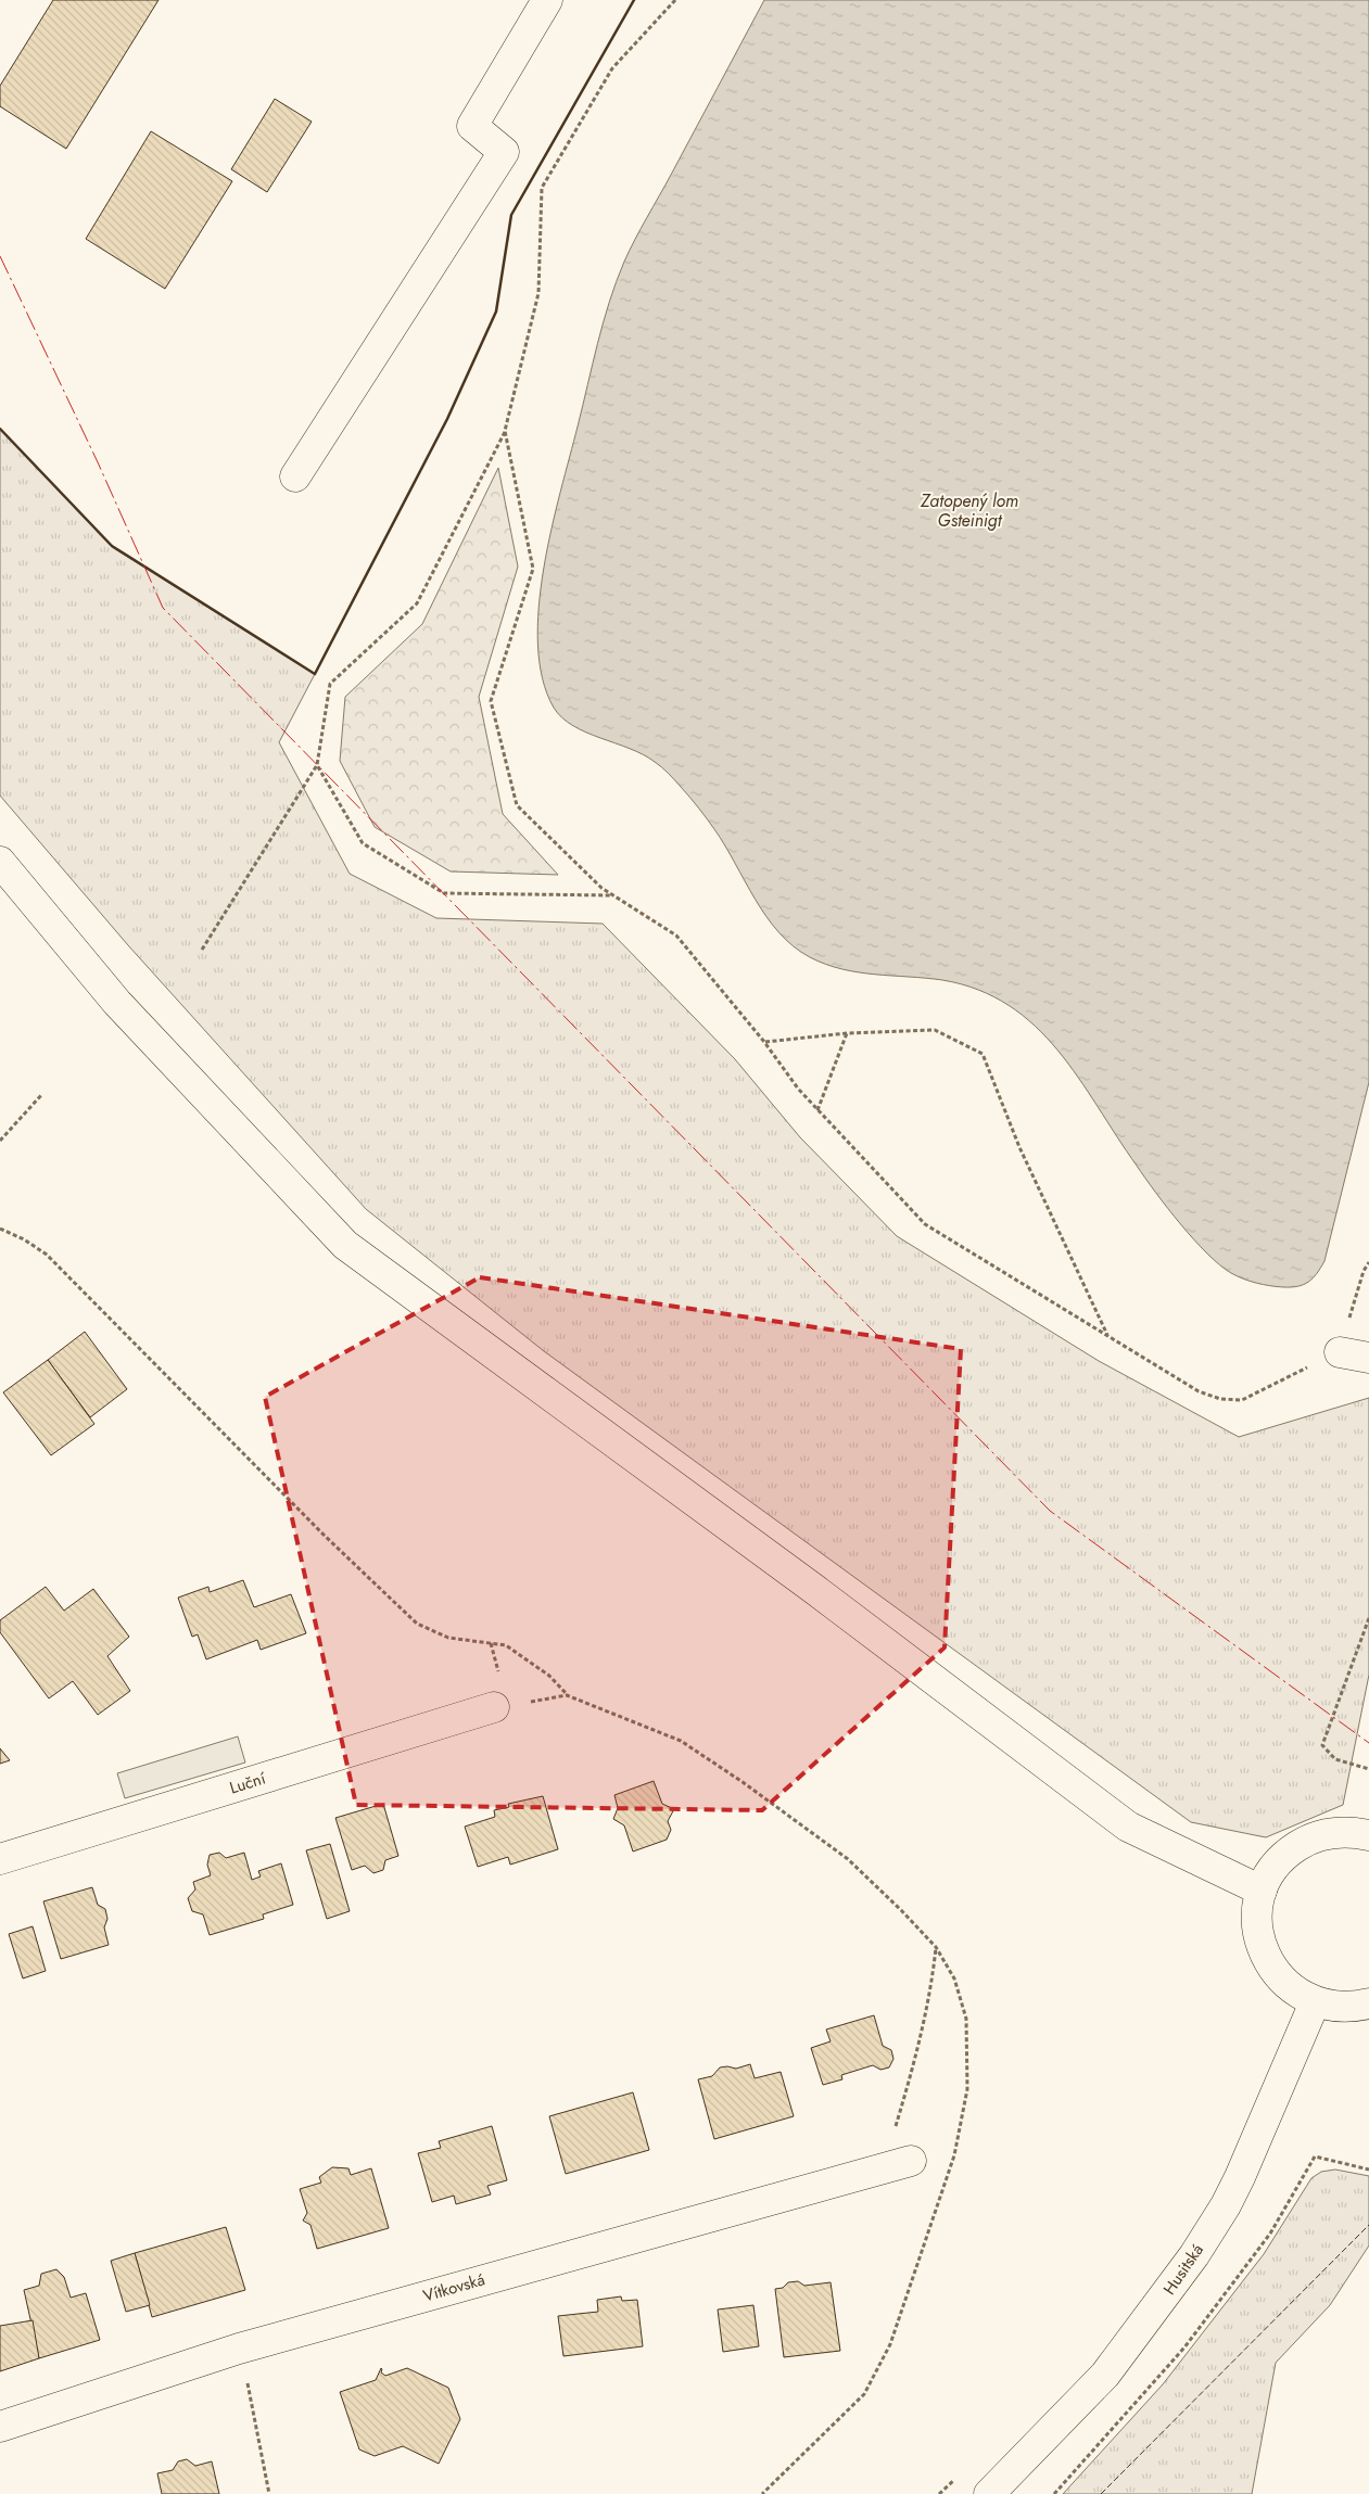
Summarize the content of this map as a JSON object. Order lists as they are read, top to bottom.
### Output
{
  "streets": {
    "street": ["Luční", "Husitská", "Vítkovská"]
  },
  "water": ["Zatopený lom Gsteinigt"]
}
